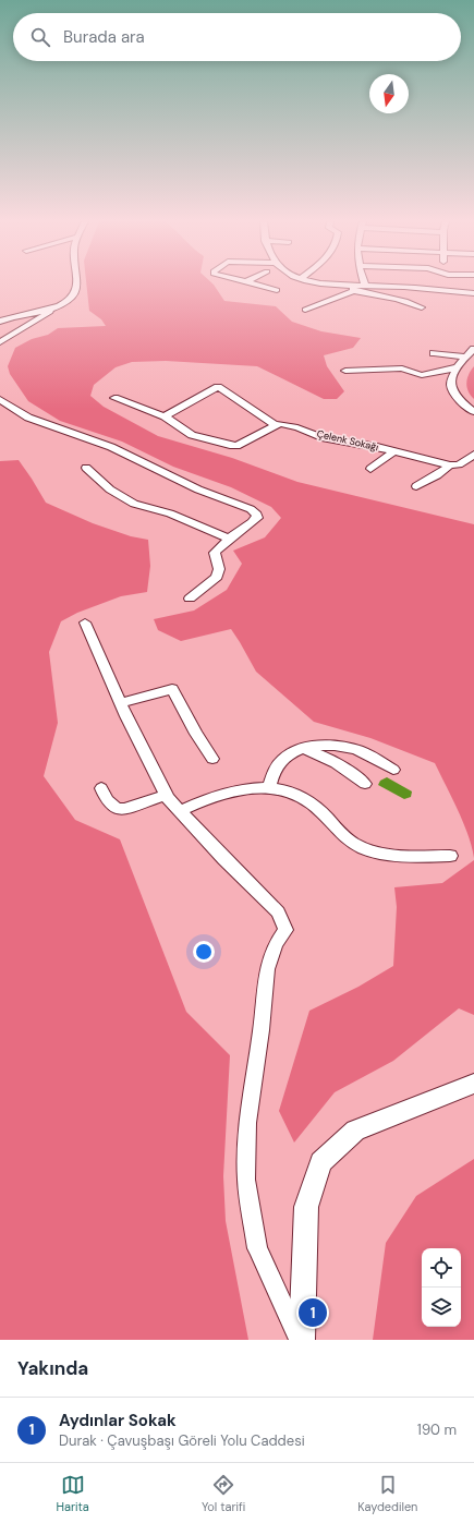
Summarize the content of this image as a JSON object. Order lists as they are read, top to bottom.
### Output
{
  "streets": {
    "street": ["Çelenk Sokağı"]
  },
  "north": "bottom",
  "page": {
    "search": "Burada ara",
    "pins": "1",
    "heading": "Yakında",
    "list": [
      {
        "mark": "1",
        "name": "Aydınlar Sokak",
        "note": "Durak · Çavuşbaşı Göreli Yolu Caddesi",
        "value": "190 m"
      }
    ],
    "nav": ["Harita", "Yol tarifi", "Kaydedilen"]
  }
}
